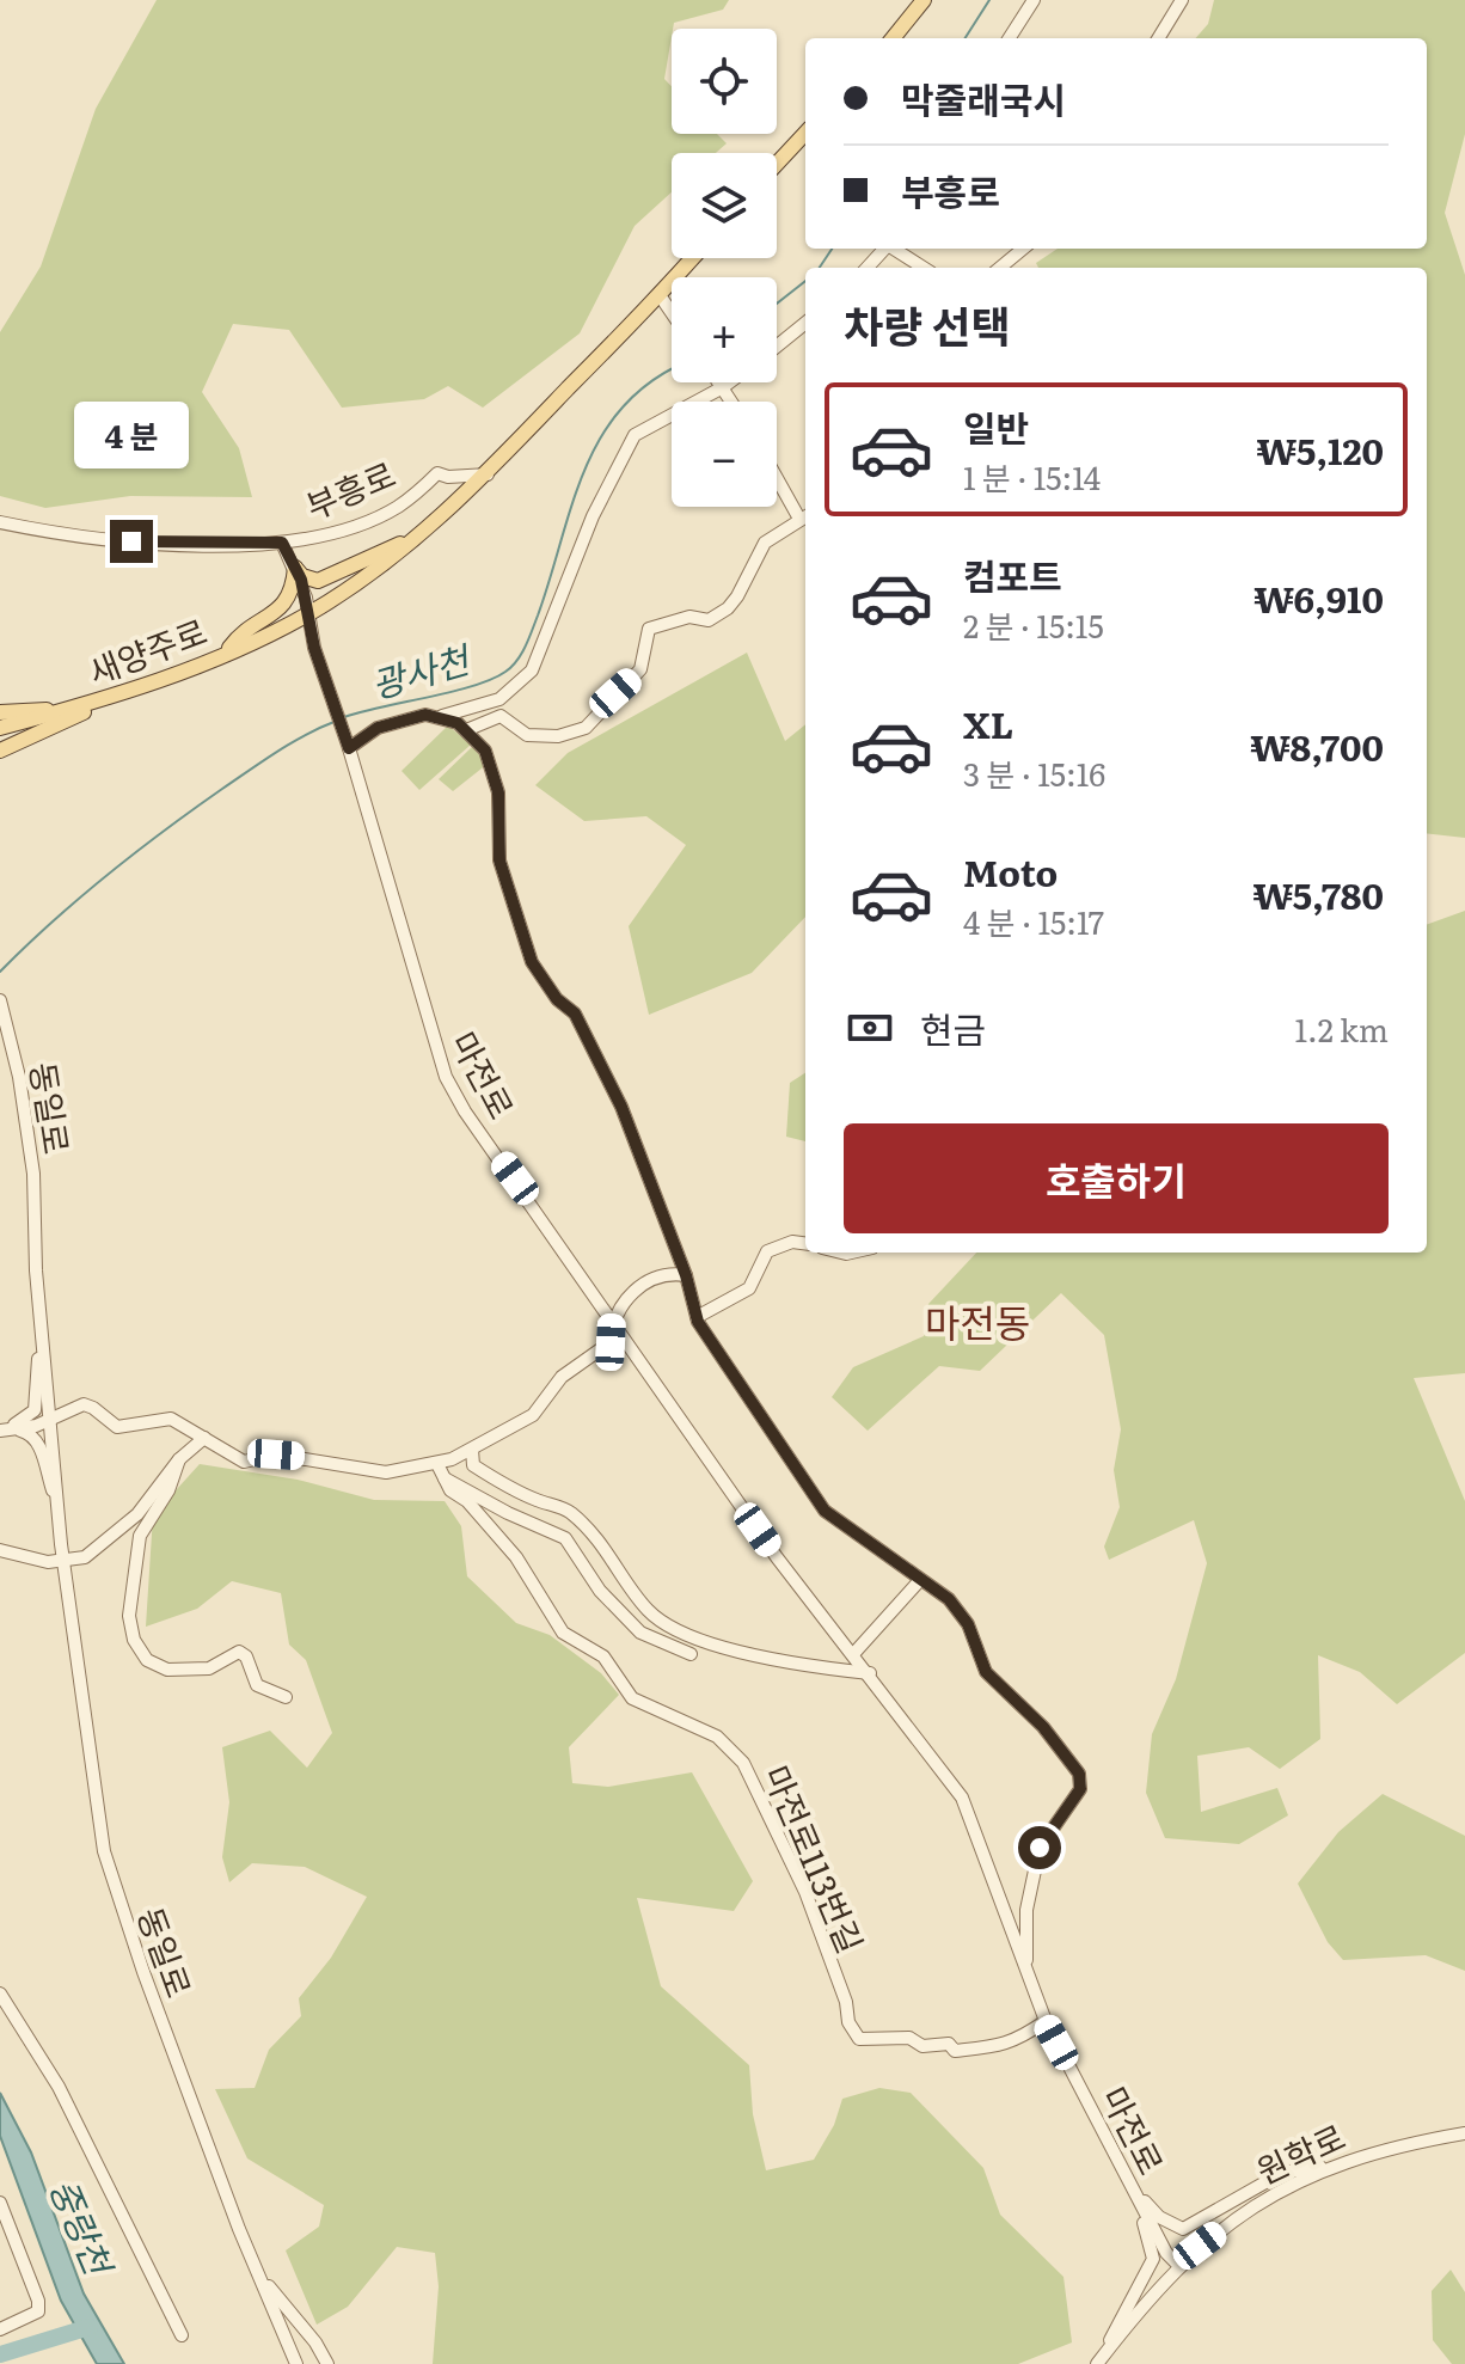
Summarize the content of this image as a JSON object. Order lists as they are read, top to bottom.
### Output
{
  "streets": {
    "main road": ["부흥로", "새양주로"],
    "street": [
      "마전로",
      "동일로",
      "마전로113번길",
      "원학로"
    ]
  },
  "crossings": [
    ["부흥로", "새양주로"],
    ["부흥로", "마전로"],
    ["새양주로", "마전로"],
    ["마전로", "마전로113번길"],
    ["마전로", "원학로"]
  ],
  "districts": ["마전동"],
  "water": ["광사천", "중랑천"],
  "page": {
    "map_buttons": ["+", "−"],
    "banner": ["막줄래국시", "부흥로"],
    "heading": "차량 선택",
    "list": [
      {
        "name": "일반",
        "note": "1 분 · 15:14",
        "value": "₩5,120"
      },
      {
        "name": "컴포트",
        "note": "2 분 · 15:15",
        "value": "₩6,910"
      },
      {
        "name": "XL",
        "note": "3 분 · 15:16",
        "value": "₩8,700"
      },
      {
        "name": "Moto",
        "note": "4 분 · 15:17",
        "value": "₩5,780"
      }
    ],
    "bubble": "4 분",
    "pay": ["현금", "1.2 km"],
    "buttons": "호출하기"
  }
}
